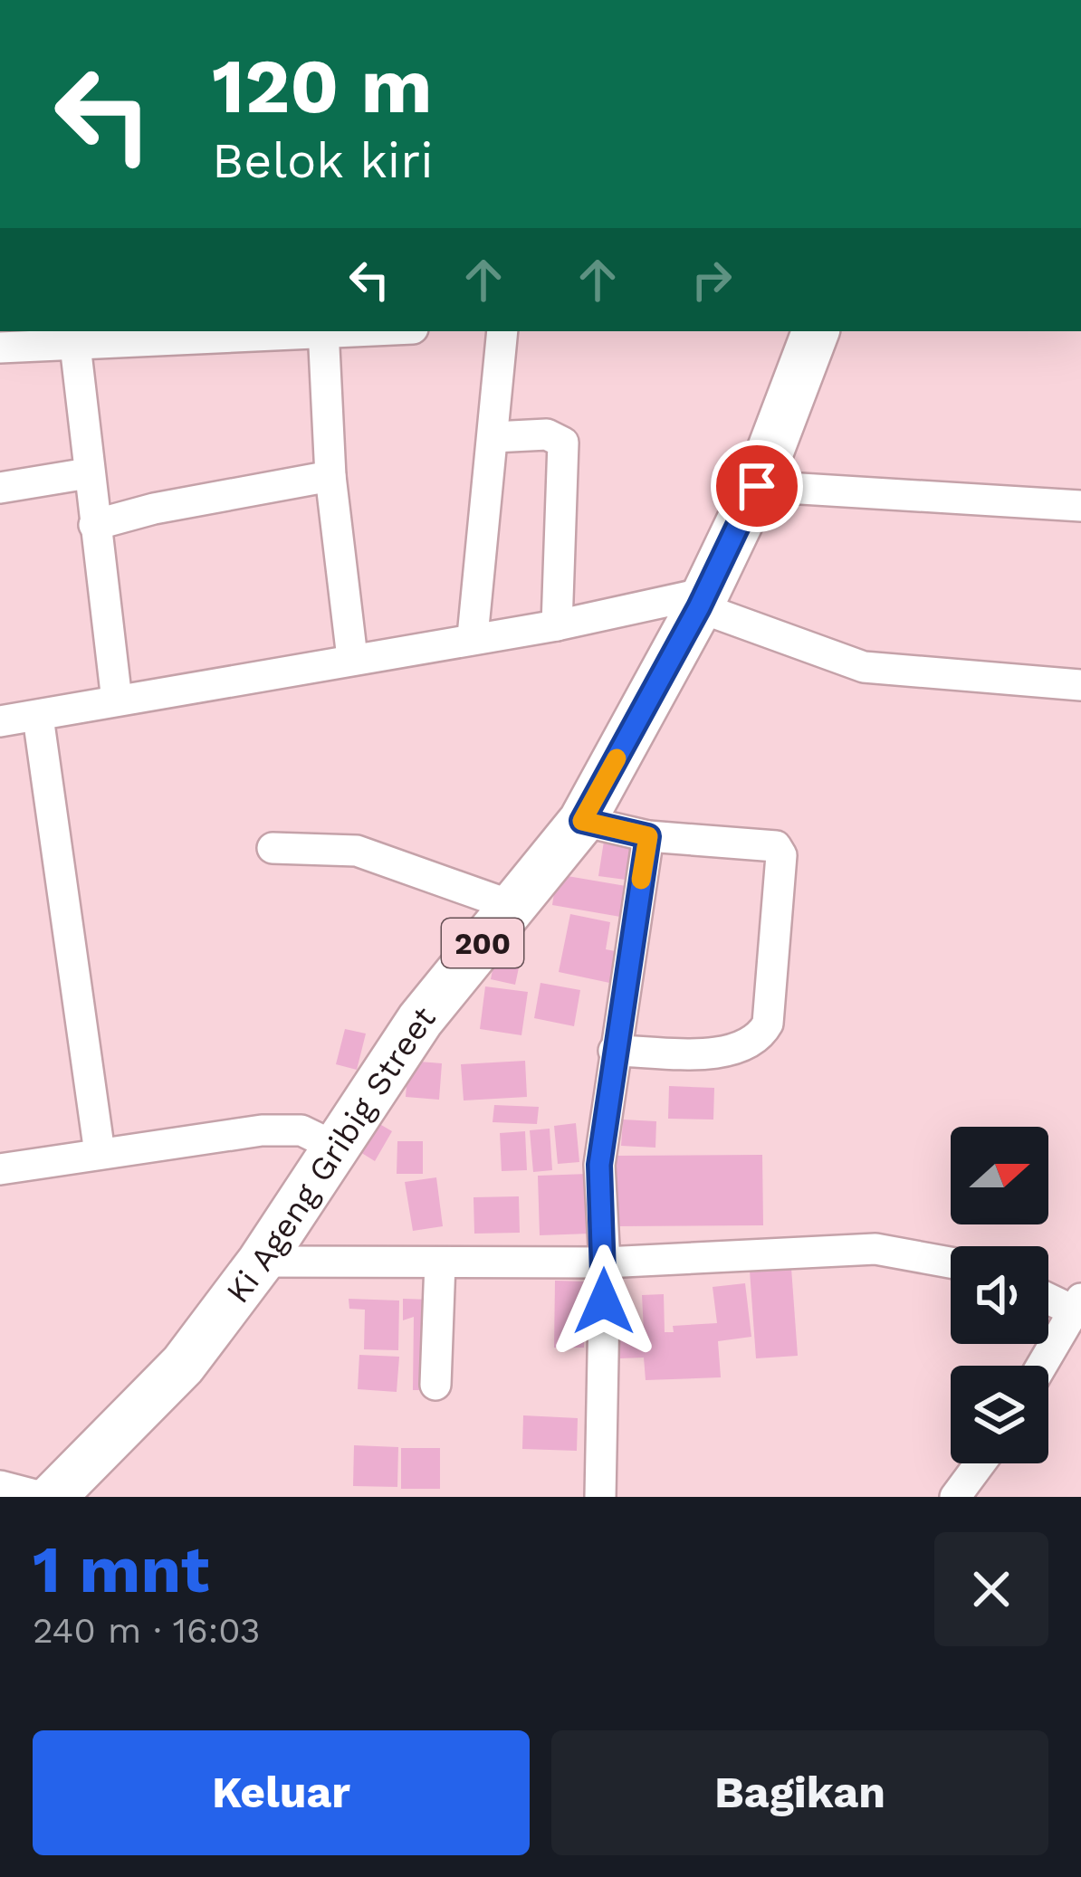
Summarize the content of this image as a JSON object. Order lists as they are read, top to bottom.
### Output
{
  "streets": {
    "main road": ["200", "Ki Ageng Gribig Street"]
  },
  "north": "right",
  "page": {
    "turn": ["120 m", "Belok kiri"],
    "heading": ["1 mnt", "240 m · 16:03"],
    "buttons": ["Keluar", "Bagikan"]
  }
}
